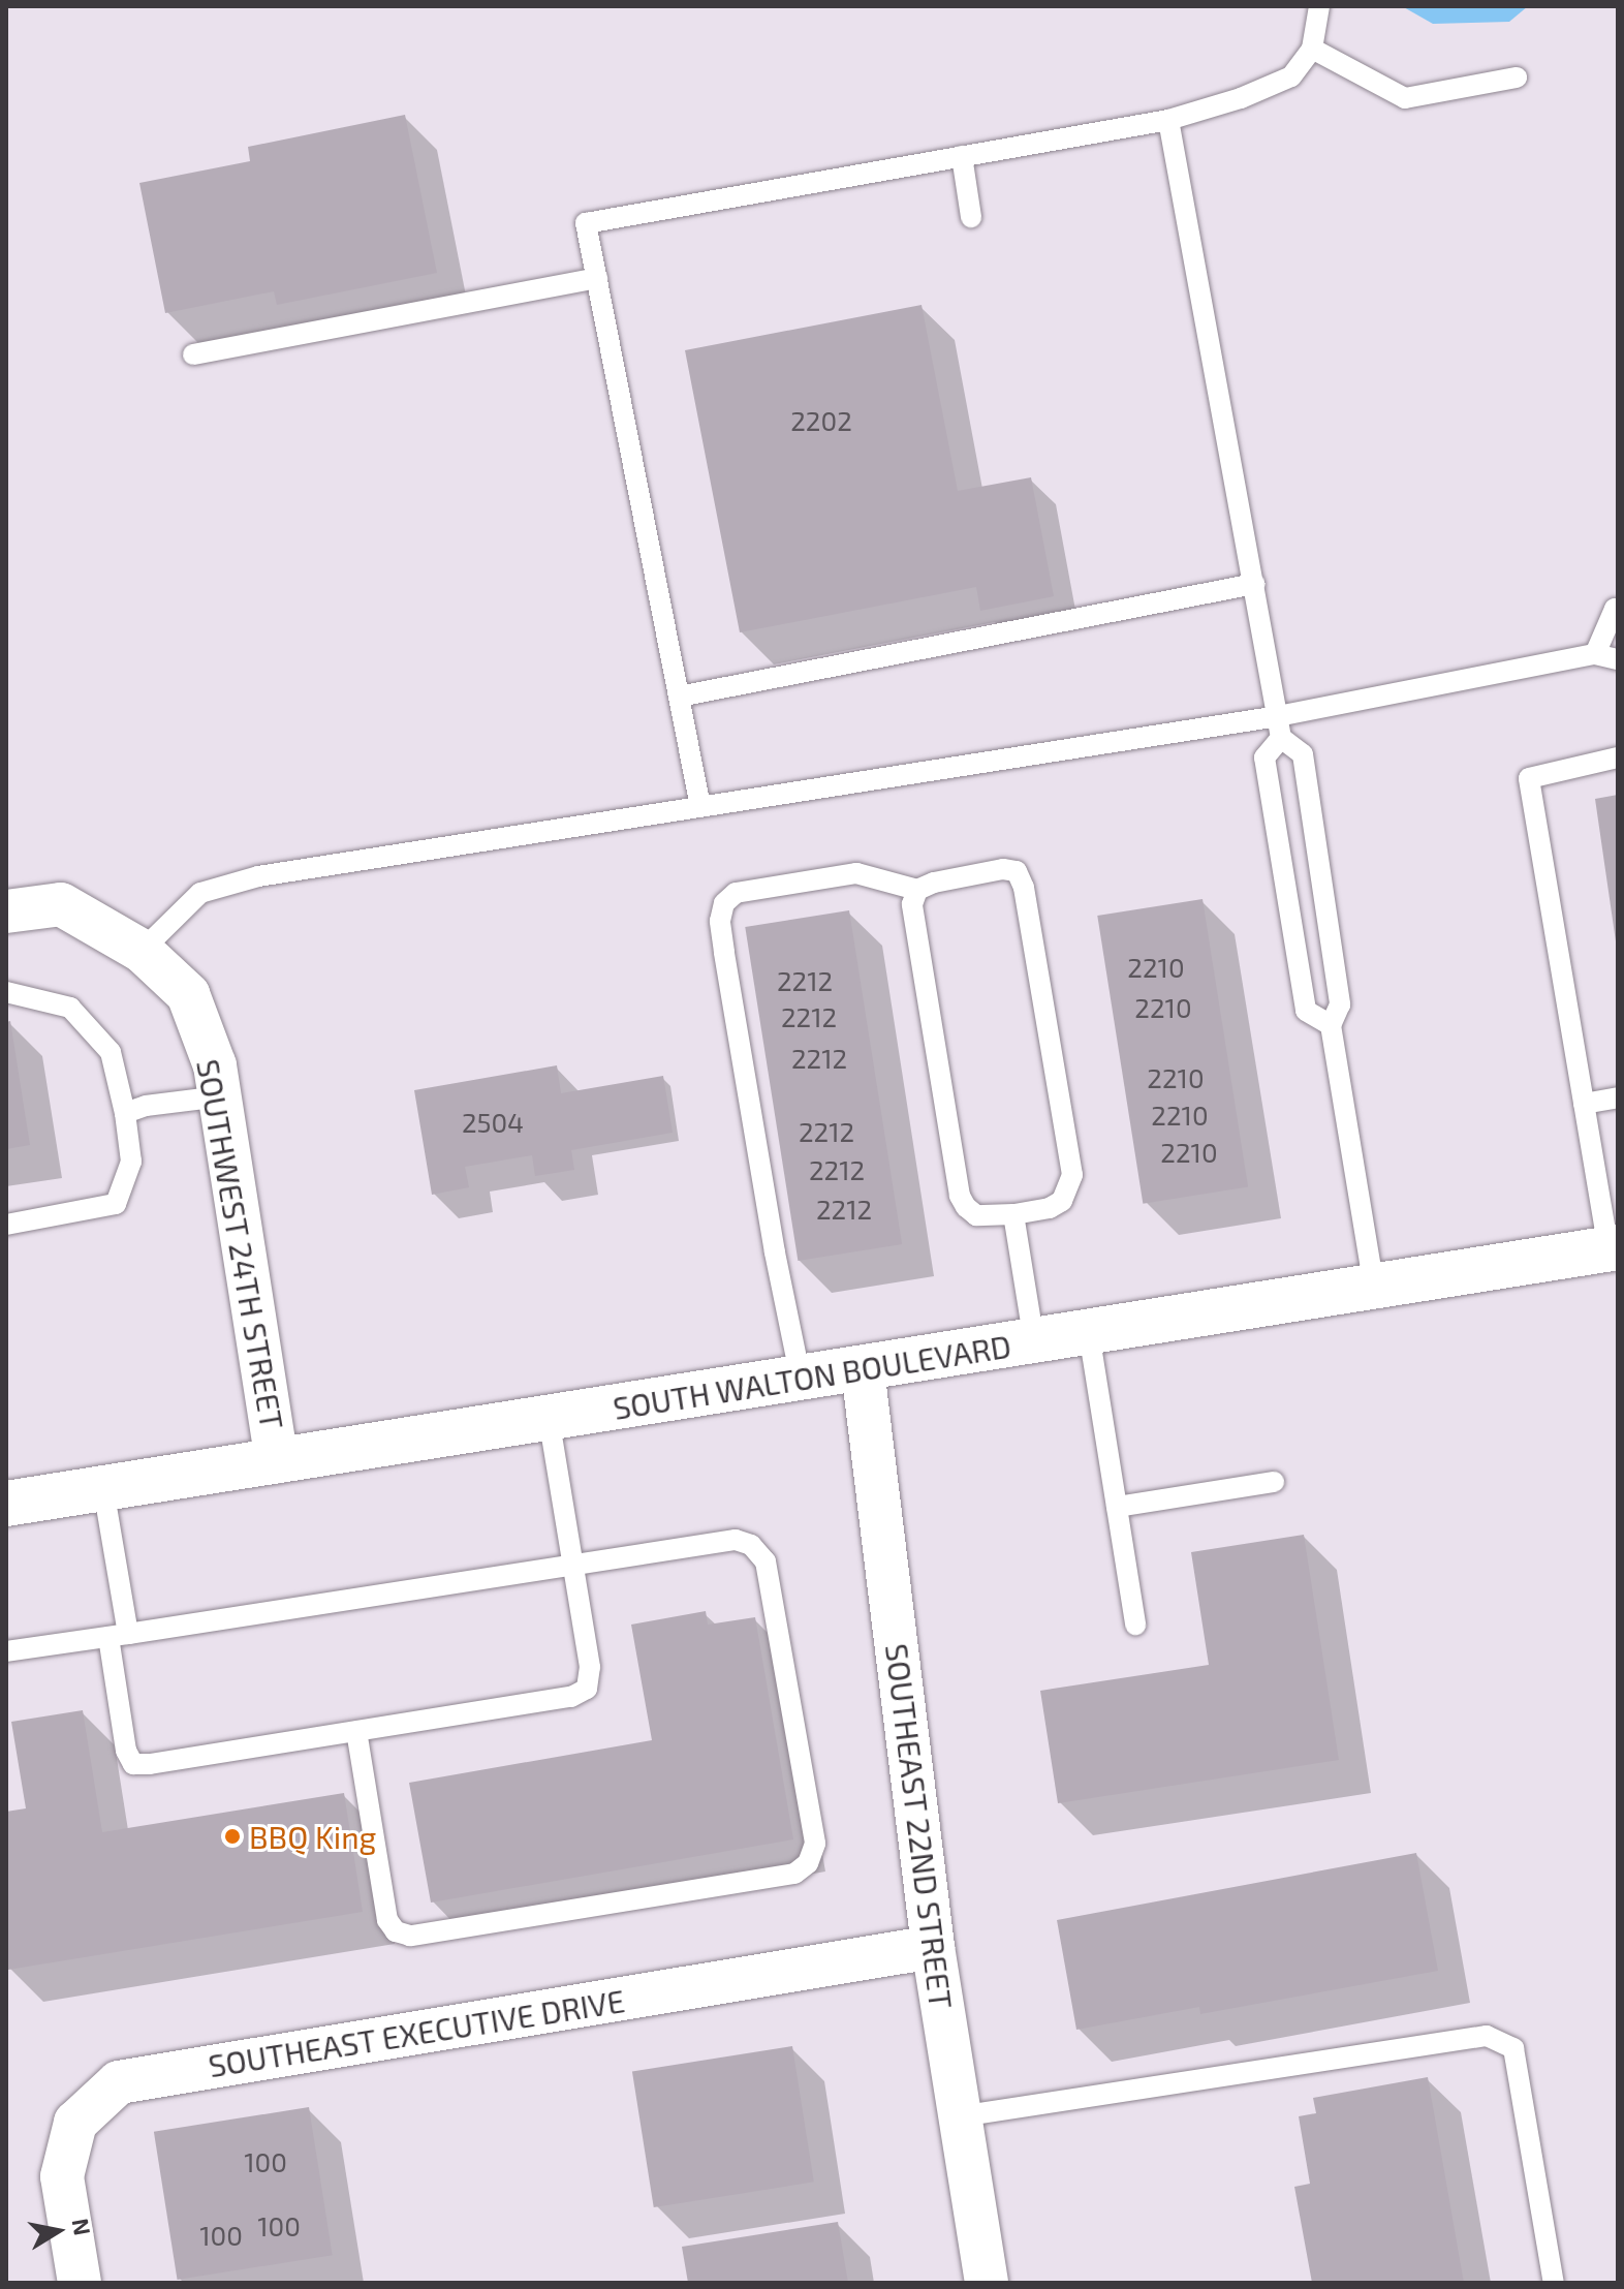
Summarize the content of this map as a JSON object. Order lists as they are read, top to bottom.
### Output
{
  "streets": {
    "main road": ["SOUTH WALTON BOULEVARD"],
    "street": ["SOUTHWEST 24TH STREET", "SOUTHEAST 22ND STREET", "SOUTHEAST EXECUTIVE DRIVE"]
  },
  "crossings": [
    ["SOUTHWEST 24TH STREET", "SOUTH WALTON BOULEVARD"],
    ["SOUTH WALTON BOULEVARD", "SOUTHEAST 22ND STREET"],
    ["SOUTHEAST 22ND STREET", "SOUTHEAST EXECUTIVE DRIVE"]
  ],
  "places": ["BBQ King"],
  "house_numbers": [
    "2202",
    "2210",
    "2212",
    "2210",
    "2212",
    "2212",
    "2210",
    "2210",
    "2504",
    "2212",
    "2210",
    "2212",
    "2212",
    "100",
    "100",
    "100"
  ],
  "north": "right"
}
